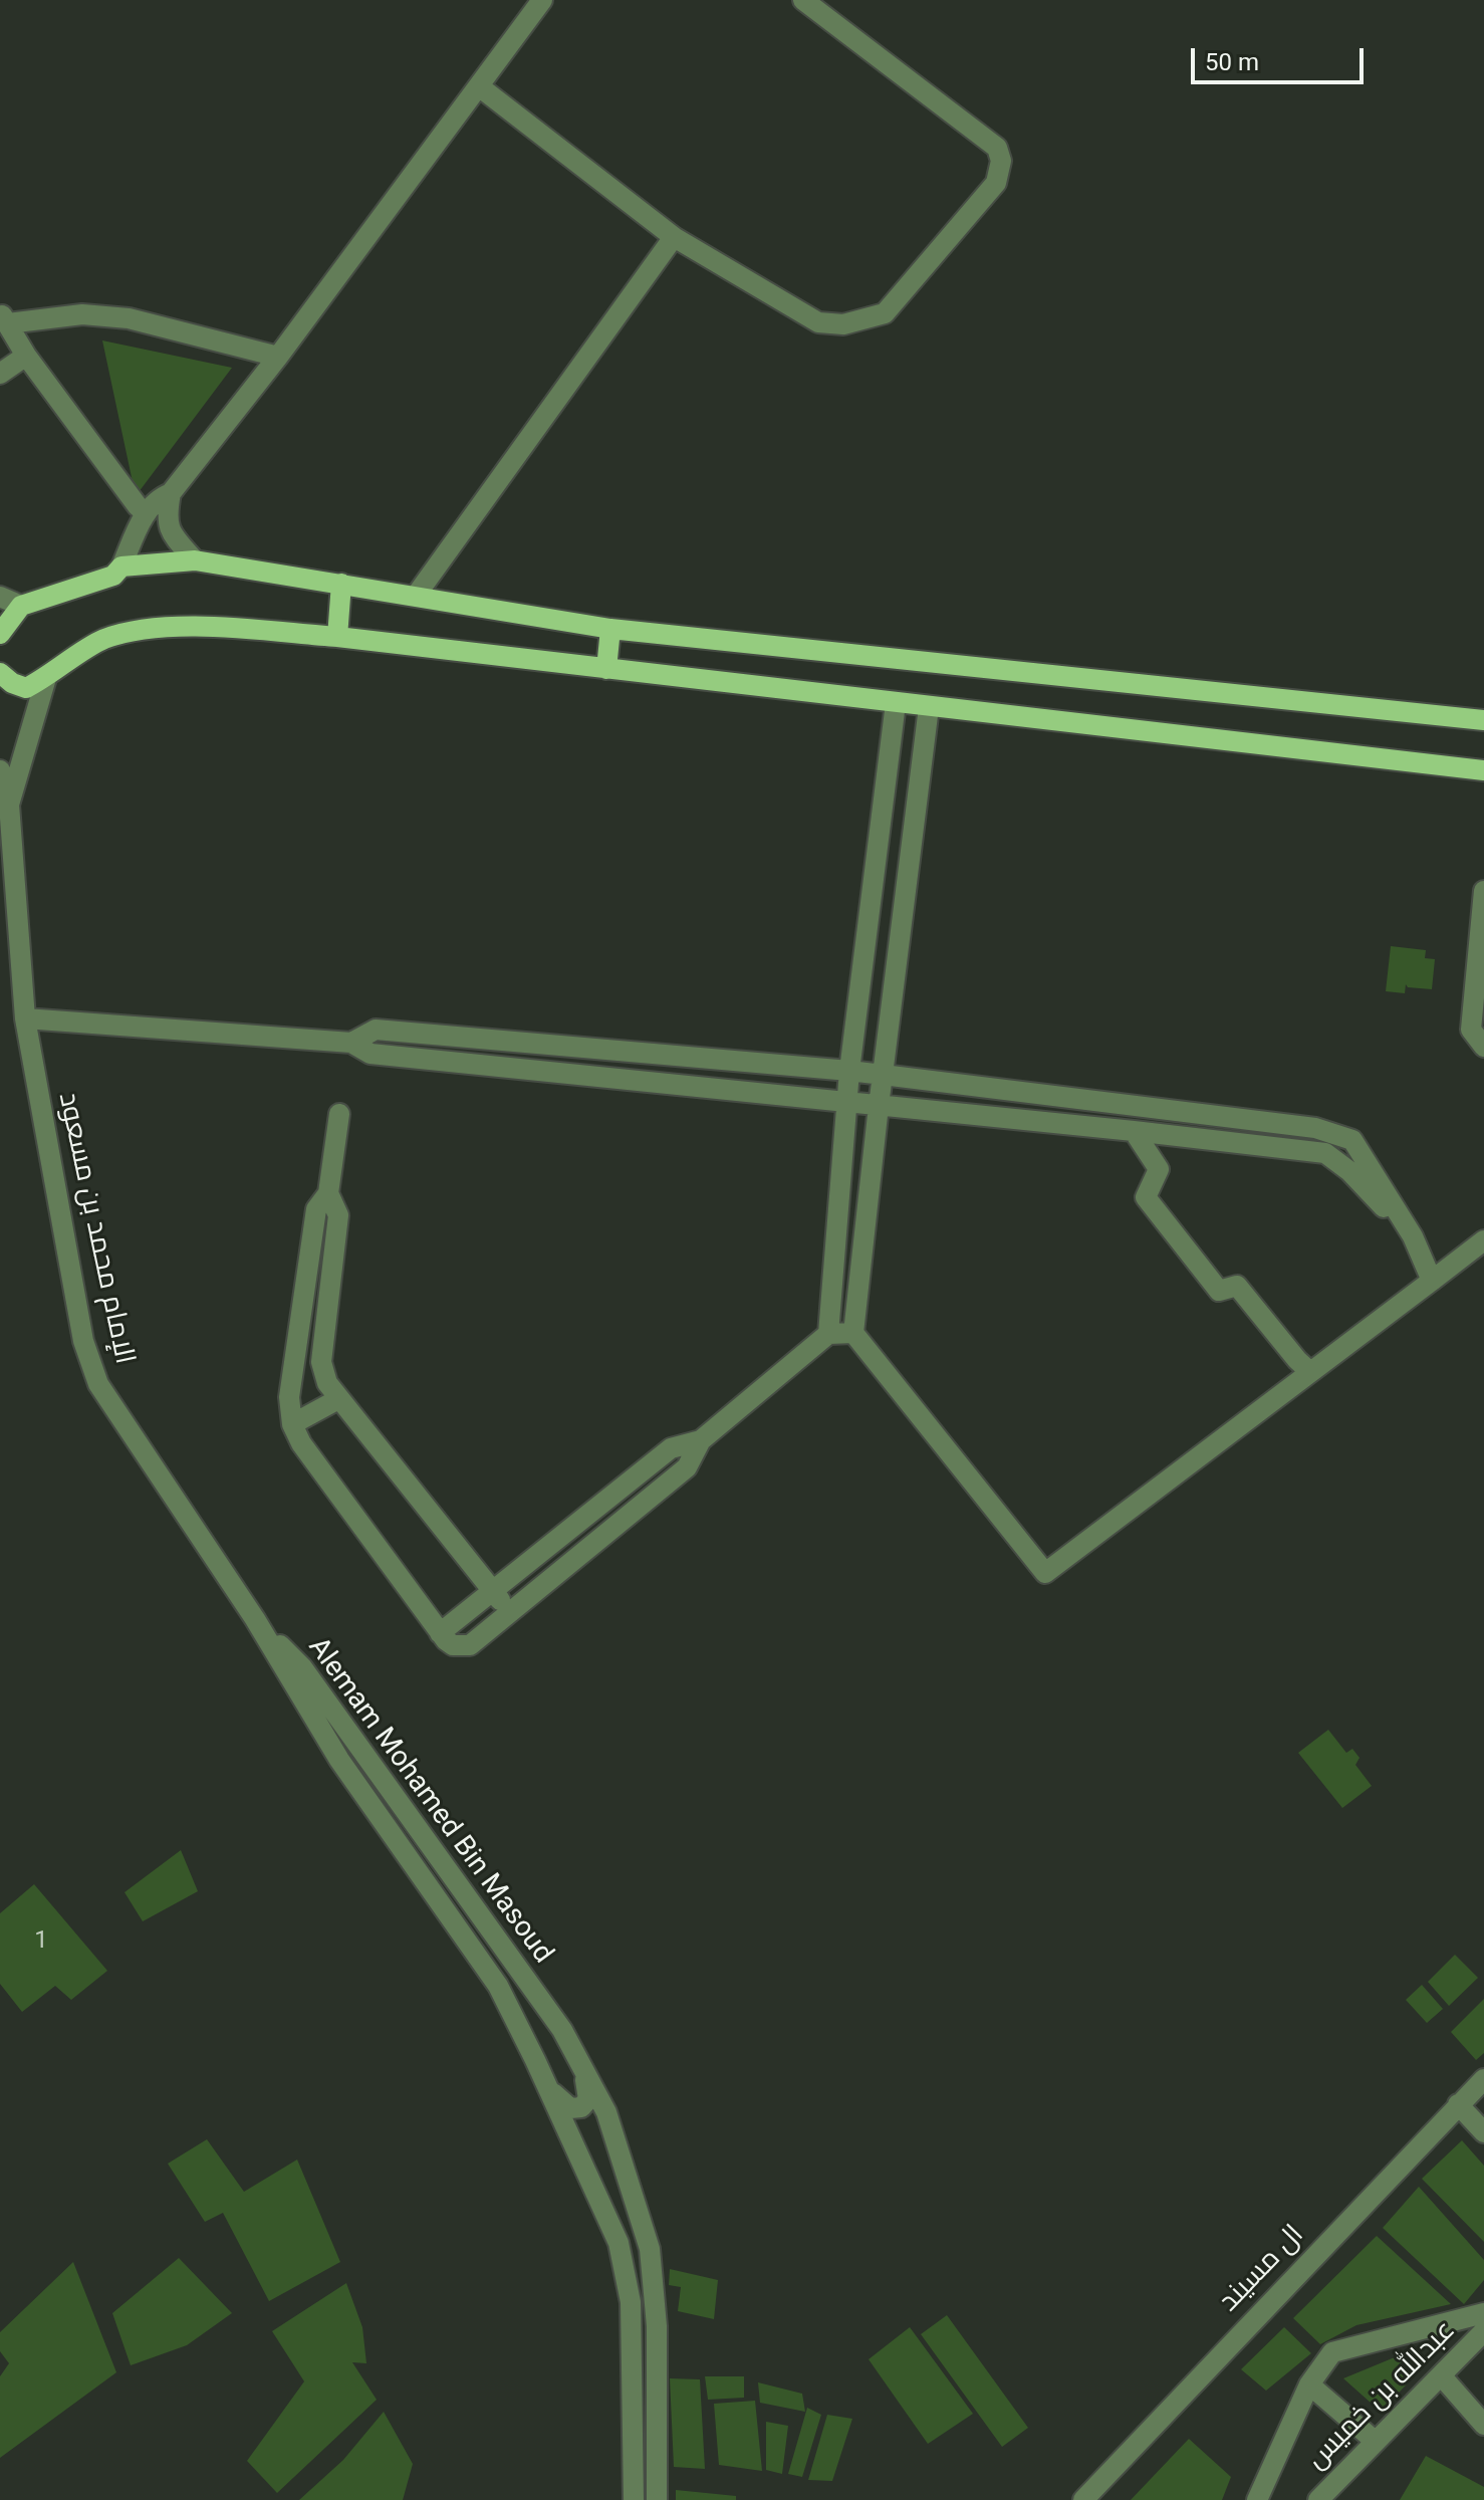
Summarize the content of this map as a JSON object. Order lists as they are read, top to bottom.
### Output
{
  "streets": {
    "street": [
      "الإمام محمد بن مسعود",
      "Alemam Mohamed Bin Masoud",
      "ال مسيند",
      "عبدالله بن خميس"
    ]
  },
  "crossings": [
    ["الإمام محمد بن مسعود", "Alemam Mohamed Bin Masoud"]
  ],
  "house_numbers": ["1"],
  "scale_bar": "50 m"
}
